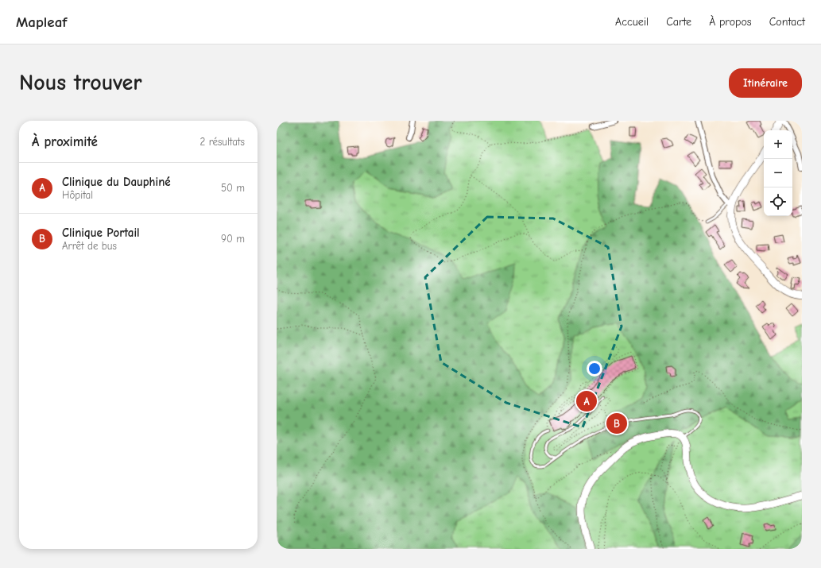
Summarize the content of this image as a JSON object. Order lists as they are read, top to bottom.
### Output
{
  "page": {
    "header": "Mapleaf",
    "nav": [
      "Accueil",
      "Carte",
      "À propos",
      "Contact"
    ],
    "buttons": "Itinéraire",
    "title": "Nous trouver",
    "heading": ["À proximité", "2 résultats"],
    "map_buttons": ["+", "−"],
    "list": [
      {
        "mark": "A",
        "name": "Clinique du Dauphiné",
        "note": "Hôpital",
        "value": "50 m"
      },
      {
        "mark": "B",
        "name": "Clinique Portail",
        "note": "Arrêt de bus",
        "value": "90 m"
      }
    ],
    "pins": ["A", "B"]
  }
}
